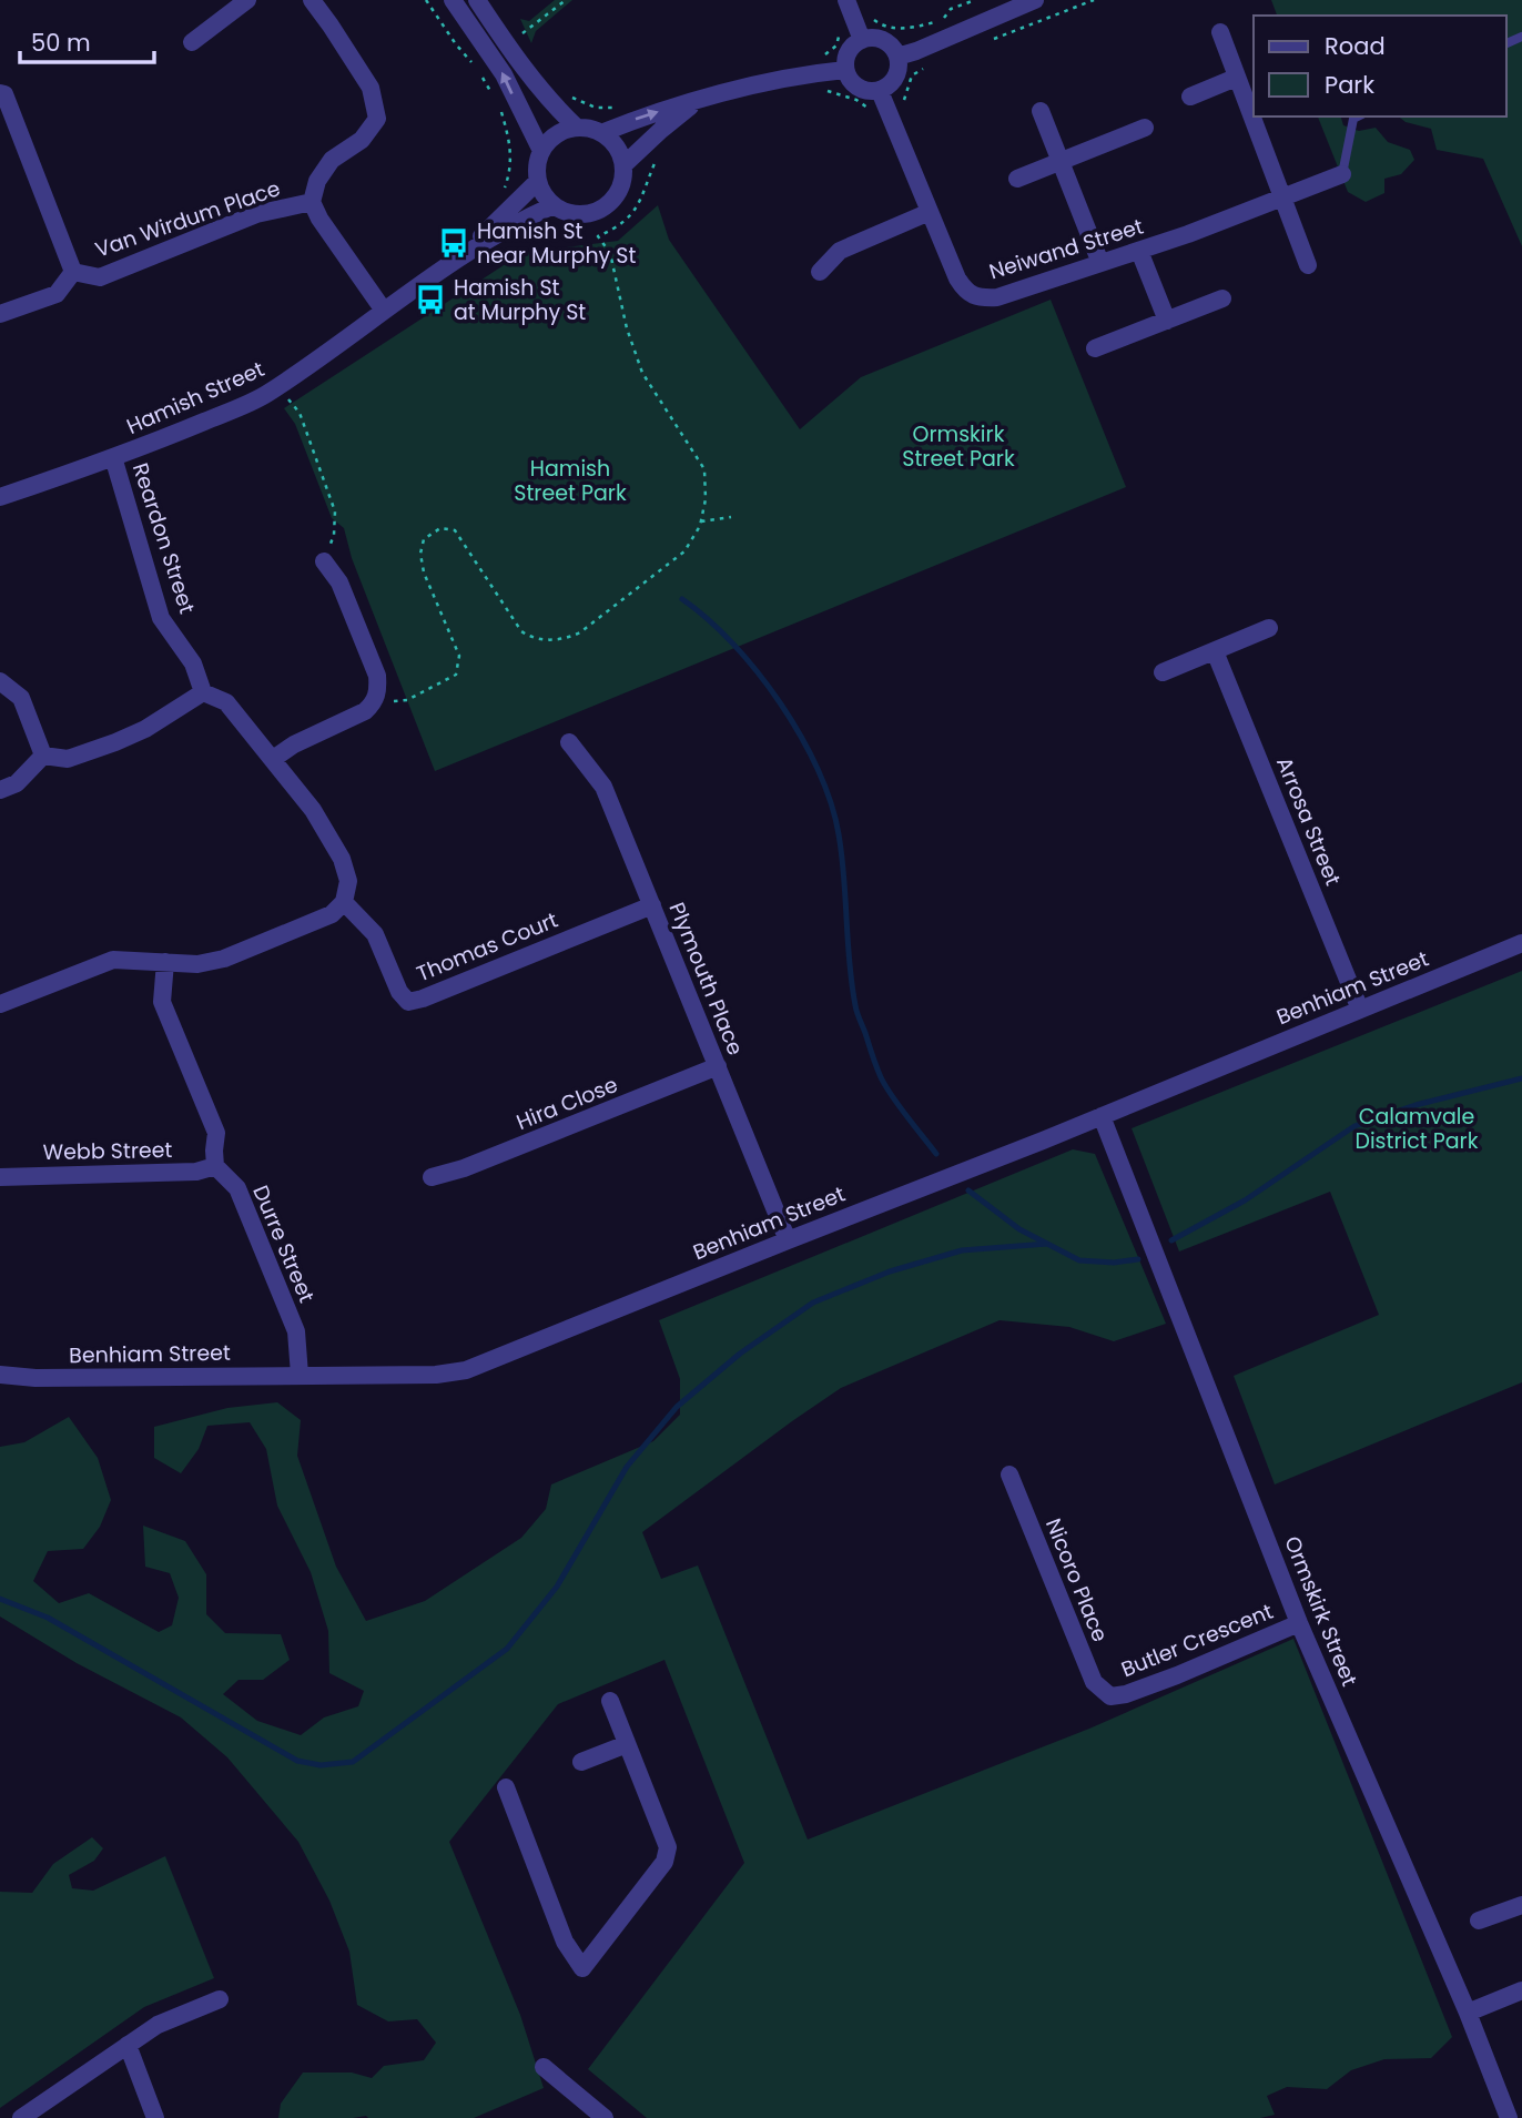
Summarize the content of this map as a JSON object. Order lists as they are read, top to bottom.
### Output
{
  "streets": {
    "street": [
      "Van Wirdum Place",
      "Neiwand Street",
      "Hamish Street",
      "Reardon Street",
      "Arrosa Street",
      "Thomas Court",
      "Plymouth Place",
      "Benhiam Street",
      "Hira Close",
      "Webb Street",
      "Durre Street",
      "Nicoro Place",
      "Ormskirk Street",
      "Butler Crescent"
    ]
  },
  "crossings": [
    ["Hamish Street", "Reardon Street"],
    ["Arrosa Street", "Benhiam Street"],
    ["Thomas Court", "Plymouth Place"],
    ["Plymouth Place", "Benhiam Street"],
    ["Plymouth Place", "Hira Close"],
    ["Benhiam Street", "Durre Street"],
    ["Benhiam Street", "Ormskirk Street"],
    ["Webb Street", "Durre Street"],
    ["Nicoro Place", "Butler Crescent"],
    ["Ormskirk Street", "Butler Crescent"]
  ],
  "parks": ["Ormskirk Street Park", "Hamish Street Park", "Calamvale District Park"],
  "places": {
    "bus stop": ["Hamish St near Murphy St", "Hamish St at Murphy St"]
  },
  "legend": ["Road", "Park"],
  "scale_bar": "50 m"
}
